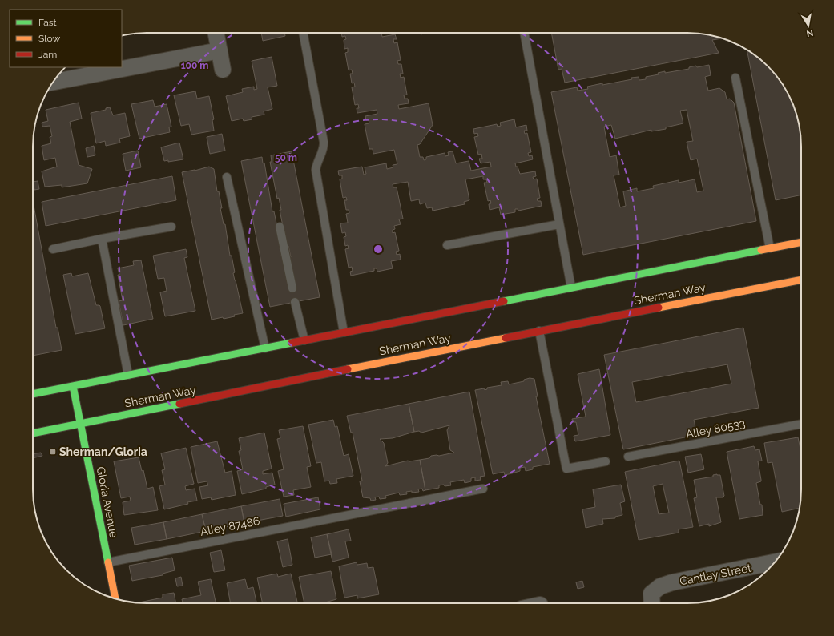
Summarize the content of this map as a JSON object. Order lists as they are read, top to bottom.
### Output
{
  "streets": {
    "main road": ["Sherman Way", "Gloria Avenue"],
    "street": ["Cantlay Street"],
    "lane": ["Alley 80533", "Alley 87486"]
  },
  "crossings": [
    ["Sherman Way", "Gloria Avenue"],
    ["Gloria Avenue", "Alley 87486"]
  ],
  "places": {
    "transit": ["Sherman/Gloria"]
  },
  "legend": ["Fast", "Slow", "Jam"],
  "north": "bottom",
  "rings": ["100 m", "50 m"]
}
